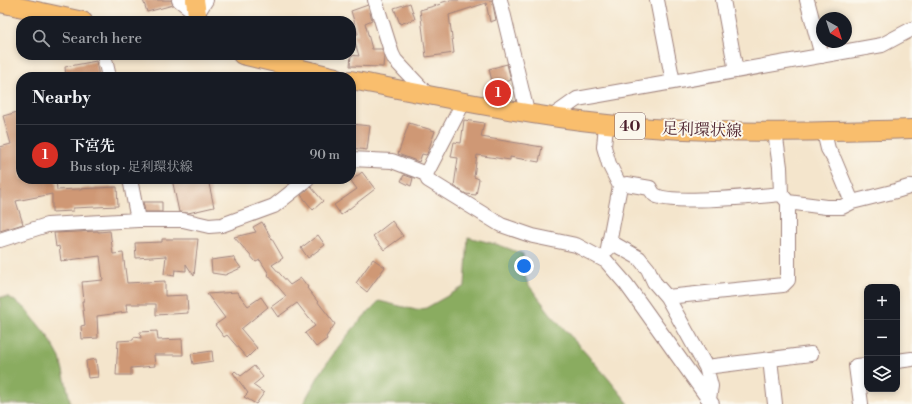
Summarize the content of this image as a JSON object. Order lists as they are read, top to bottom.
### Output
{
  "streets": {
    "main road": ["40", "足利環状線"]
  },
  "north": "bottom right",
  "page": {
    "search": "Search here",
    "heading": "Nearby",
    "pins": "1",
    "list": [
      {
        "mark": "1",
        "name": "下宮先",
        "note": "Bus stop · 足利環状線",
        "value": "90 m"
      }
    ],
    "map_buttons": ["+", "−"]
  }
}
